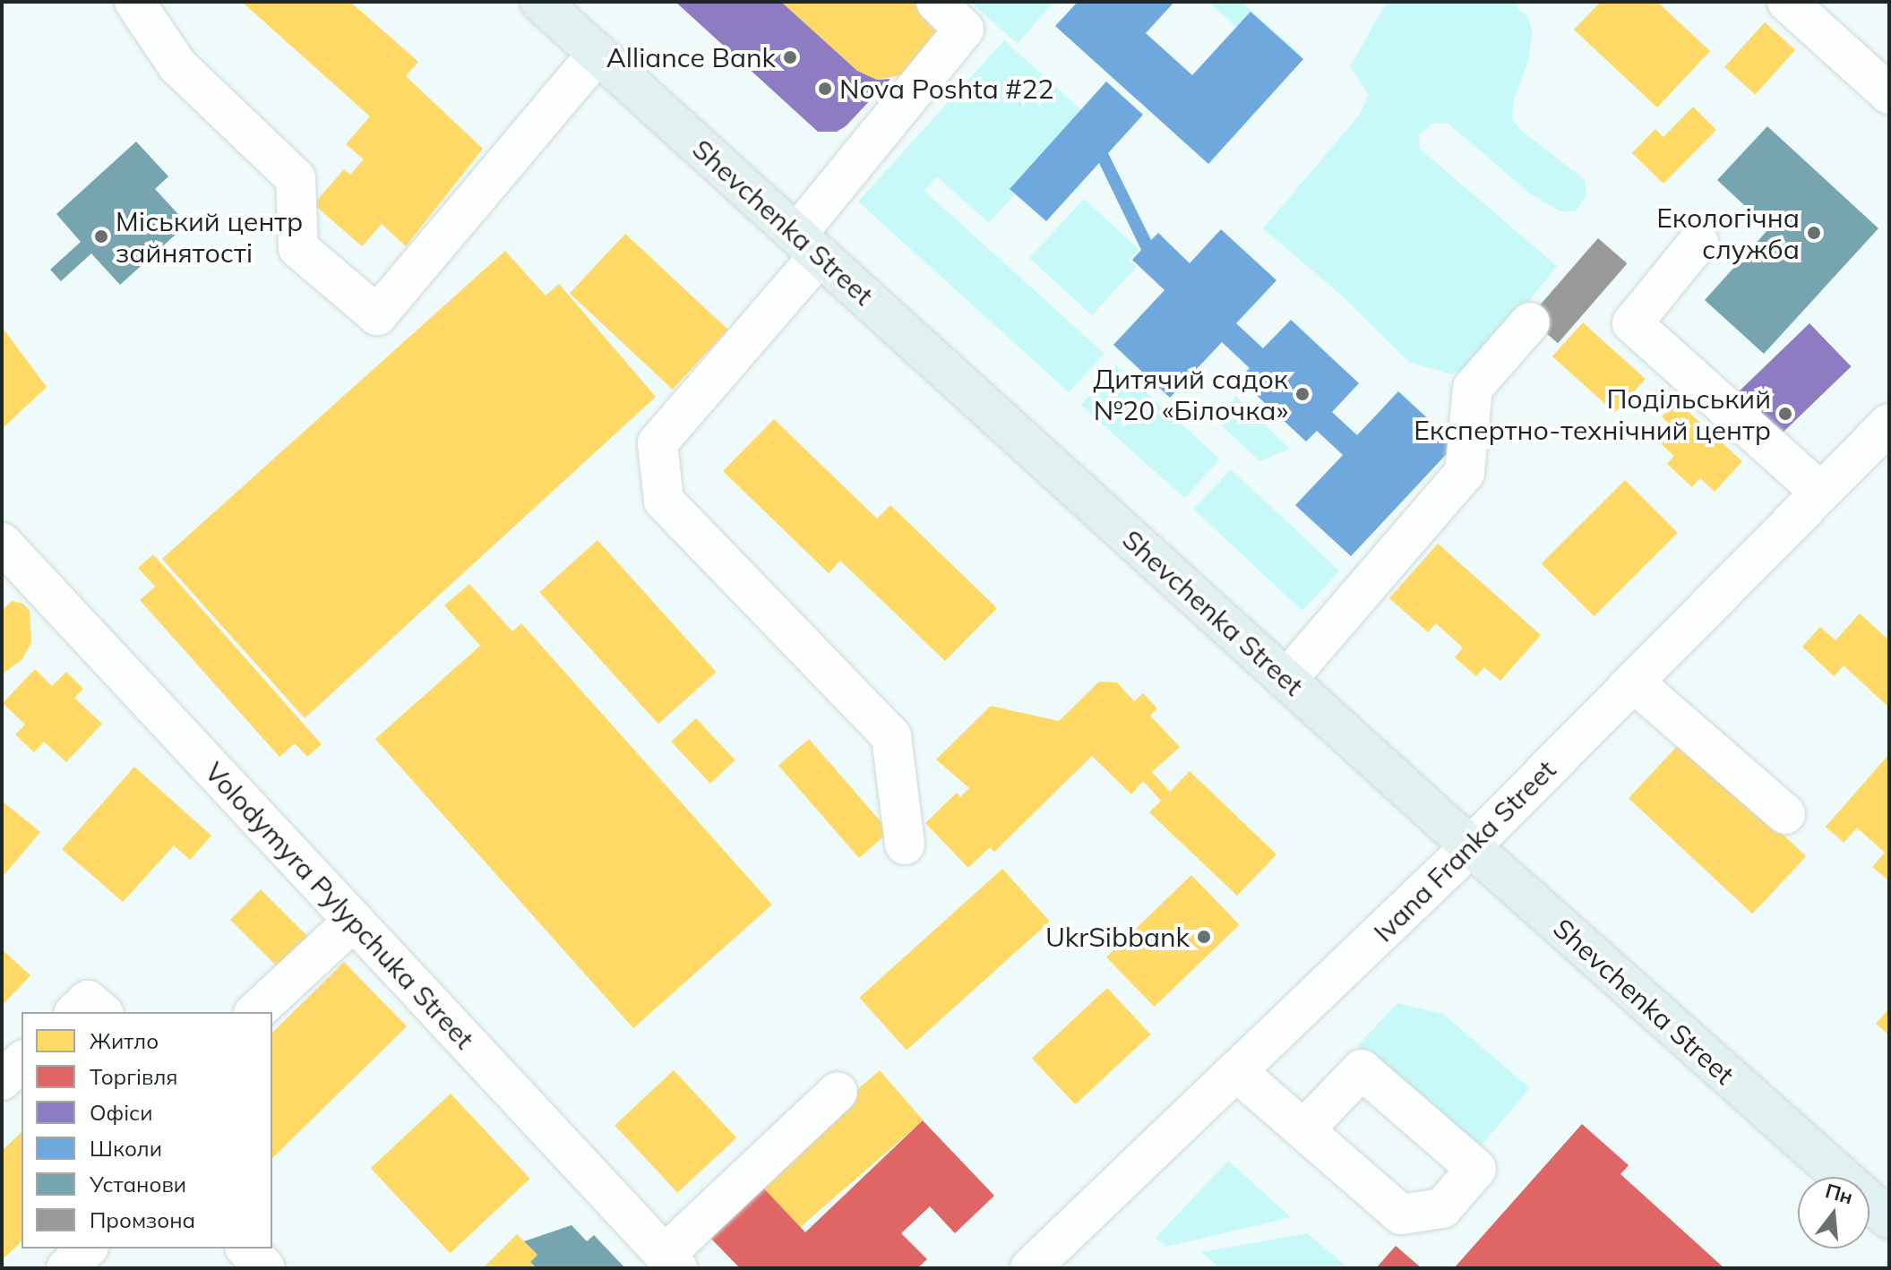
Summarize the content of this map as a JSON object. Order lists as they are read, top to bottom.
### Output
{
  "streets": {
    "main road": ["Shevchenka Street"],
    "street": ["Ivana Franka Street", "Volodymyra Pylypchuka Street"]
  },
  "crossings": [
    ["Shevchenka Street", "Ivana Franka Street"]
  ],
  "places": [
    "Alliance Bank",
    "Nova Poshta #22",
    "Екологічна служба",
    "Міський центр зайнятості",
    "Дитячий садок №20 «Білочка»",
    "Подільський Експертно-технічний центр",
    "UkrSibbank"
  ],
  "legend": [
    "Житло",
    "Торгівля",
    "Офіси",
    "Школи",
    "Установи",
    "Промзона"
  ],
  "north": "top"
}
